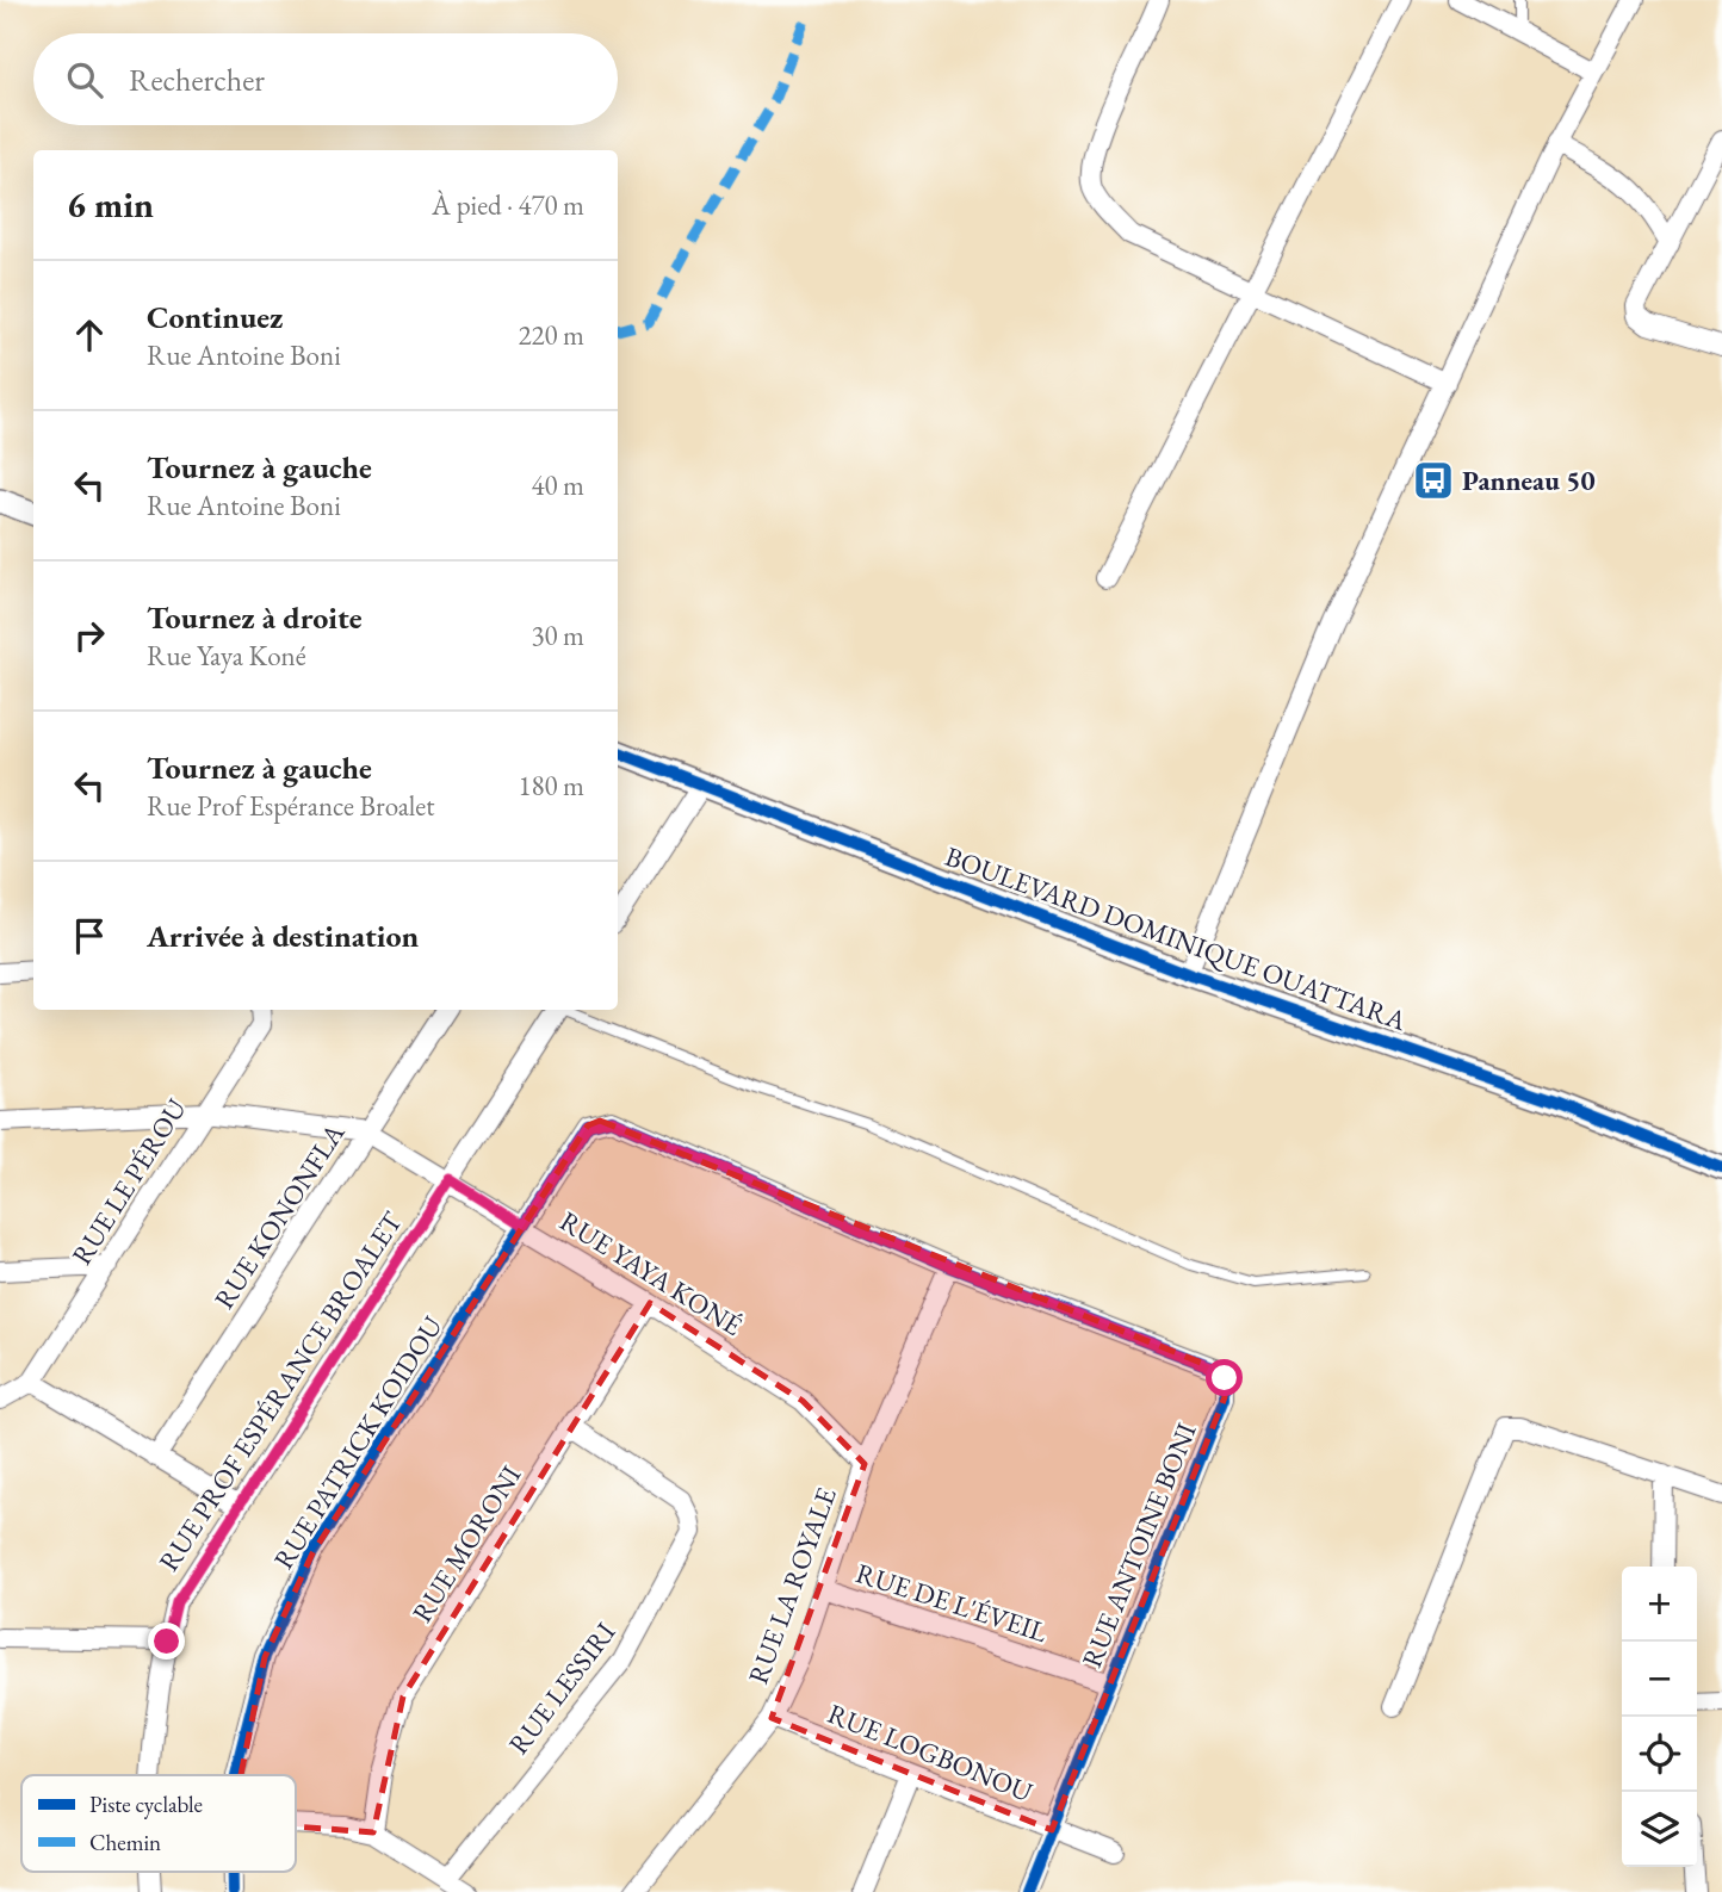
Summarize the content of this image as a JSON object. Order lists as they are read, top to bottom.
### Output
{
  "streets": {
    "street": [
      "BOULEVARD DOMINIQUE OUATTARA",
      "RUE LE PÉROU",
      "RUE KONONFLA",
      "RUE YAYA KONÉ",
      "RUE PROF ESPÉRANCE BROALET",
      "RUE PATRICK KOIDOU",
      "RUE MORONI",
      "RUE ANTOINE BONI",
      "RUE LA ROYALE",
      "RUE DE L'ÉVEIL",
      "RUE LESSIRI",
      "RUE LOGBONOU"
    ]
  },
  "crossings": [
    ["RUE LE PÉROU", "RUE YAYA KONÉ"],
    ["RUE KONONFLA", "RUE YAYA KONÉ"],
    ["RUE YAYA KONÉ", "RUE PROF ESPÉRANCE BROALET"],
    ["RUE YAYA KONÉ", "RUE PATRICK KOIDOU"],
    ["RUE YAYA KONÉ", "RUE MORONI"],
    ["RUE YAYA KONÉ", "RUE ANTOINE BONI"],
    ["RUE YAYA KONÉ", "RUE LA ROYALE"],
    ["RUE PATRICK KOIDOU", "RUE ANTOINE BONI"],
    ["RUE MORONI", "RUE LESSIRI"],
    ["RUE ANTOINE BONI", "RUE LA ROYALE"],
    ["RUE ANTOINE BONI", "RUE DE L'ÉVEIL"],
    ["RUE ANTOINE BONI", "RUE LOGBONOU"],
    ["RUE LA ROYALE", "RUE DE L'ÉVEIL"],
    ["RUE LA ROYALE", "RUE LOGBONOU"]
  ],
  "places": {
    "bus stop": ["Panneau 50"]
  },
  "legend": ["Piste cyclable", "Chemin"],
  "page": {
    "search": "Rechercher",
    "heading": ["6 min", "À pied · 470 m"],
    "list": [
      ["Continuez", "Rue Antoine Boni", "220 m"],
      ["Tournez à gauche", "Rue Antoine Boni", "40 m"],
      ["Tournez à droite", "Rue Yaya Koné", "30 m"],
      ["Tournez à gauche", "Rue Prof Espérance Broalet", "180 m"],
      "Arrivée à destination"
    ],
    "map_buttons": ["+", "−"]
  }
}
